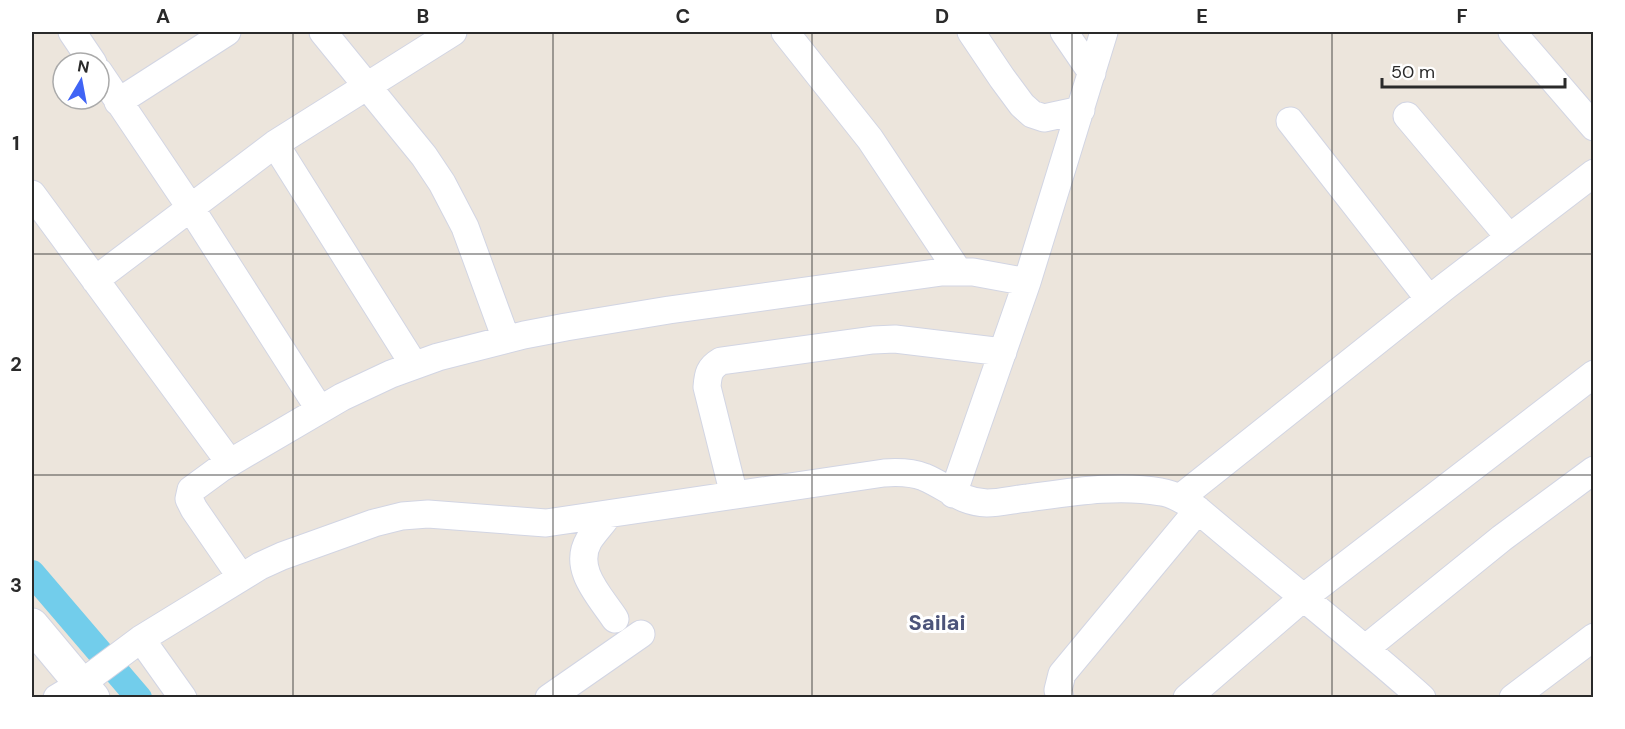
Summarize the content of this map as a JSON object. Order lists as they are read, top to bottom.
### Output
{
  "districts": ["Sailai"],
  "scale_bar": "50 m",
  "north": "top",
  "grid": {
    "columns": [
      "A",
      "B",
      "C",
      "D",
      "E",
      "F"
    ],
    "rows": ["1", "2", "3"]
  }
}
